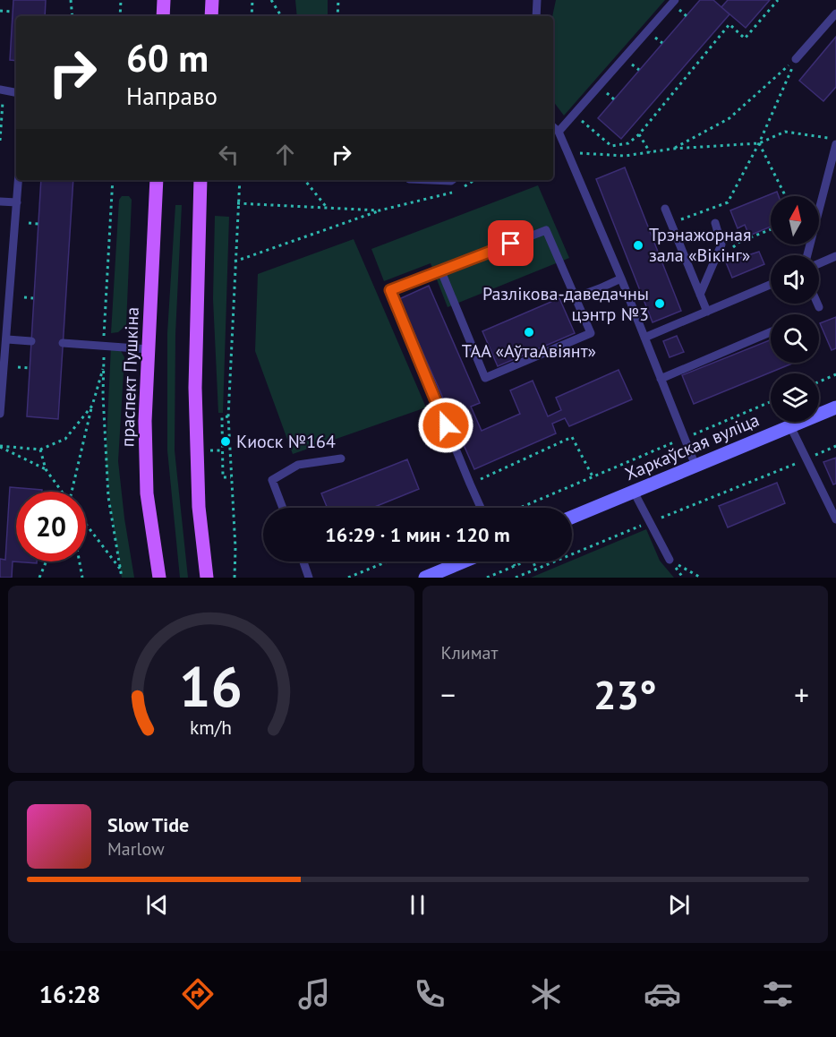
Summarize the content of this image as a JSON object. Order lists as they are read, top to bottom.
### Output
{
  "streets": {
    "main road": ["праспект Пушкіна", "Харкаўская вуліца"]
  },
  "places": [
    "Трэнажорная зала «Вікінг»",
    "Разлікова-даведачны цэнтр №3",
    "ТАА «АўтаАвіянт»",
    "Киоск №164"
  ],
  "north": "top",
  "page": {
    "turn": ["60 m", "Направо"],
    "limit": "20",
    "trip": "16:29 · 1 мин · 120 m",
    "tile": "Климат",
    "heat": ["−", "23°", "+"],
    "song": ["Slow Tide", "Marlow"],
    "tabs": "16:28",
    "gauge": ["16", "km/h"]
  }
}
